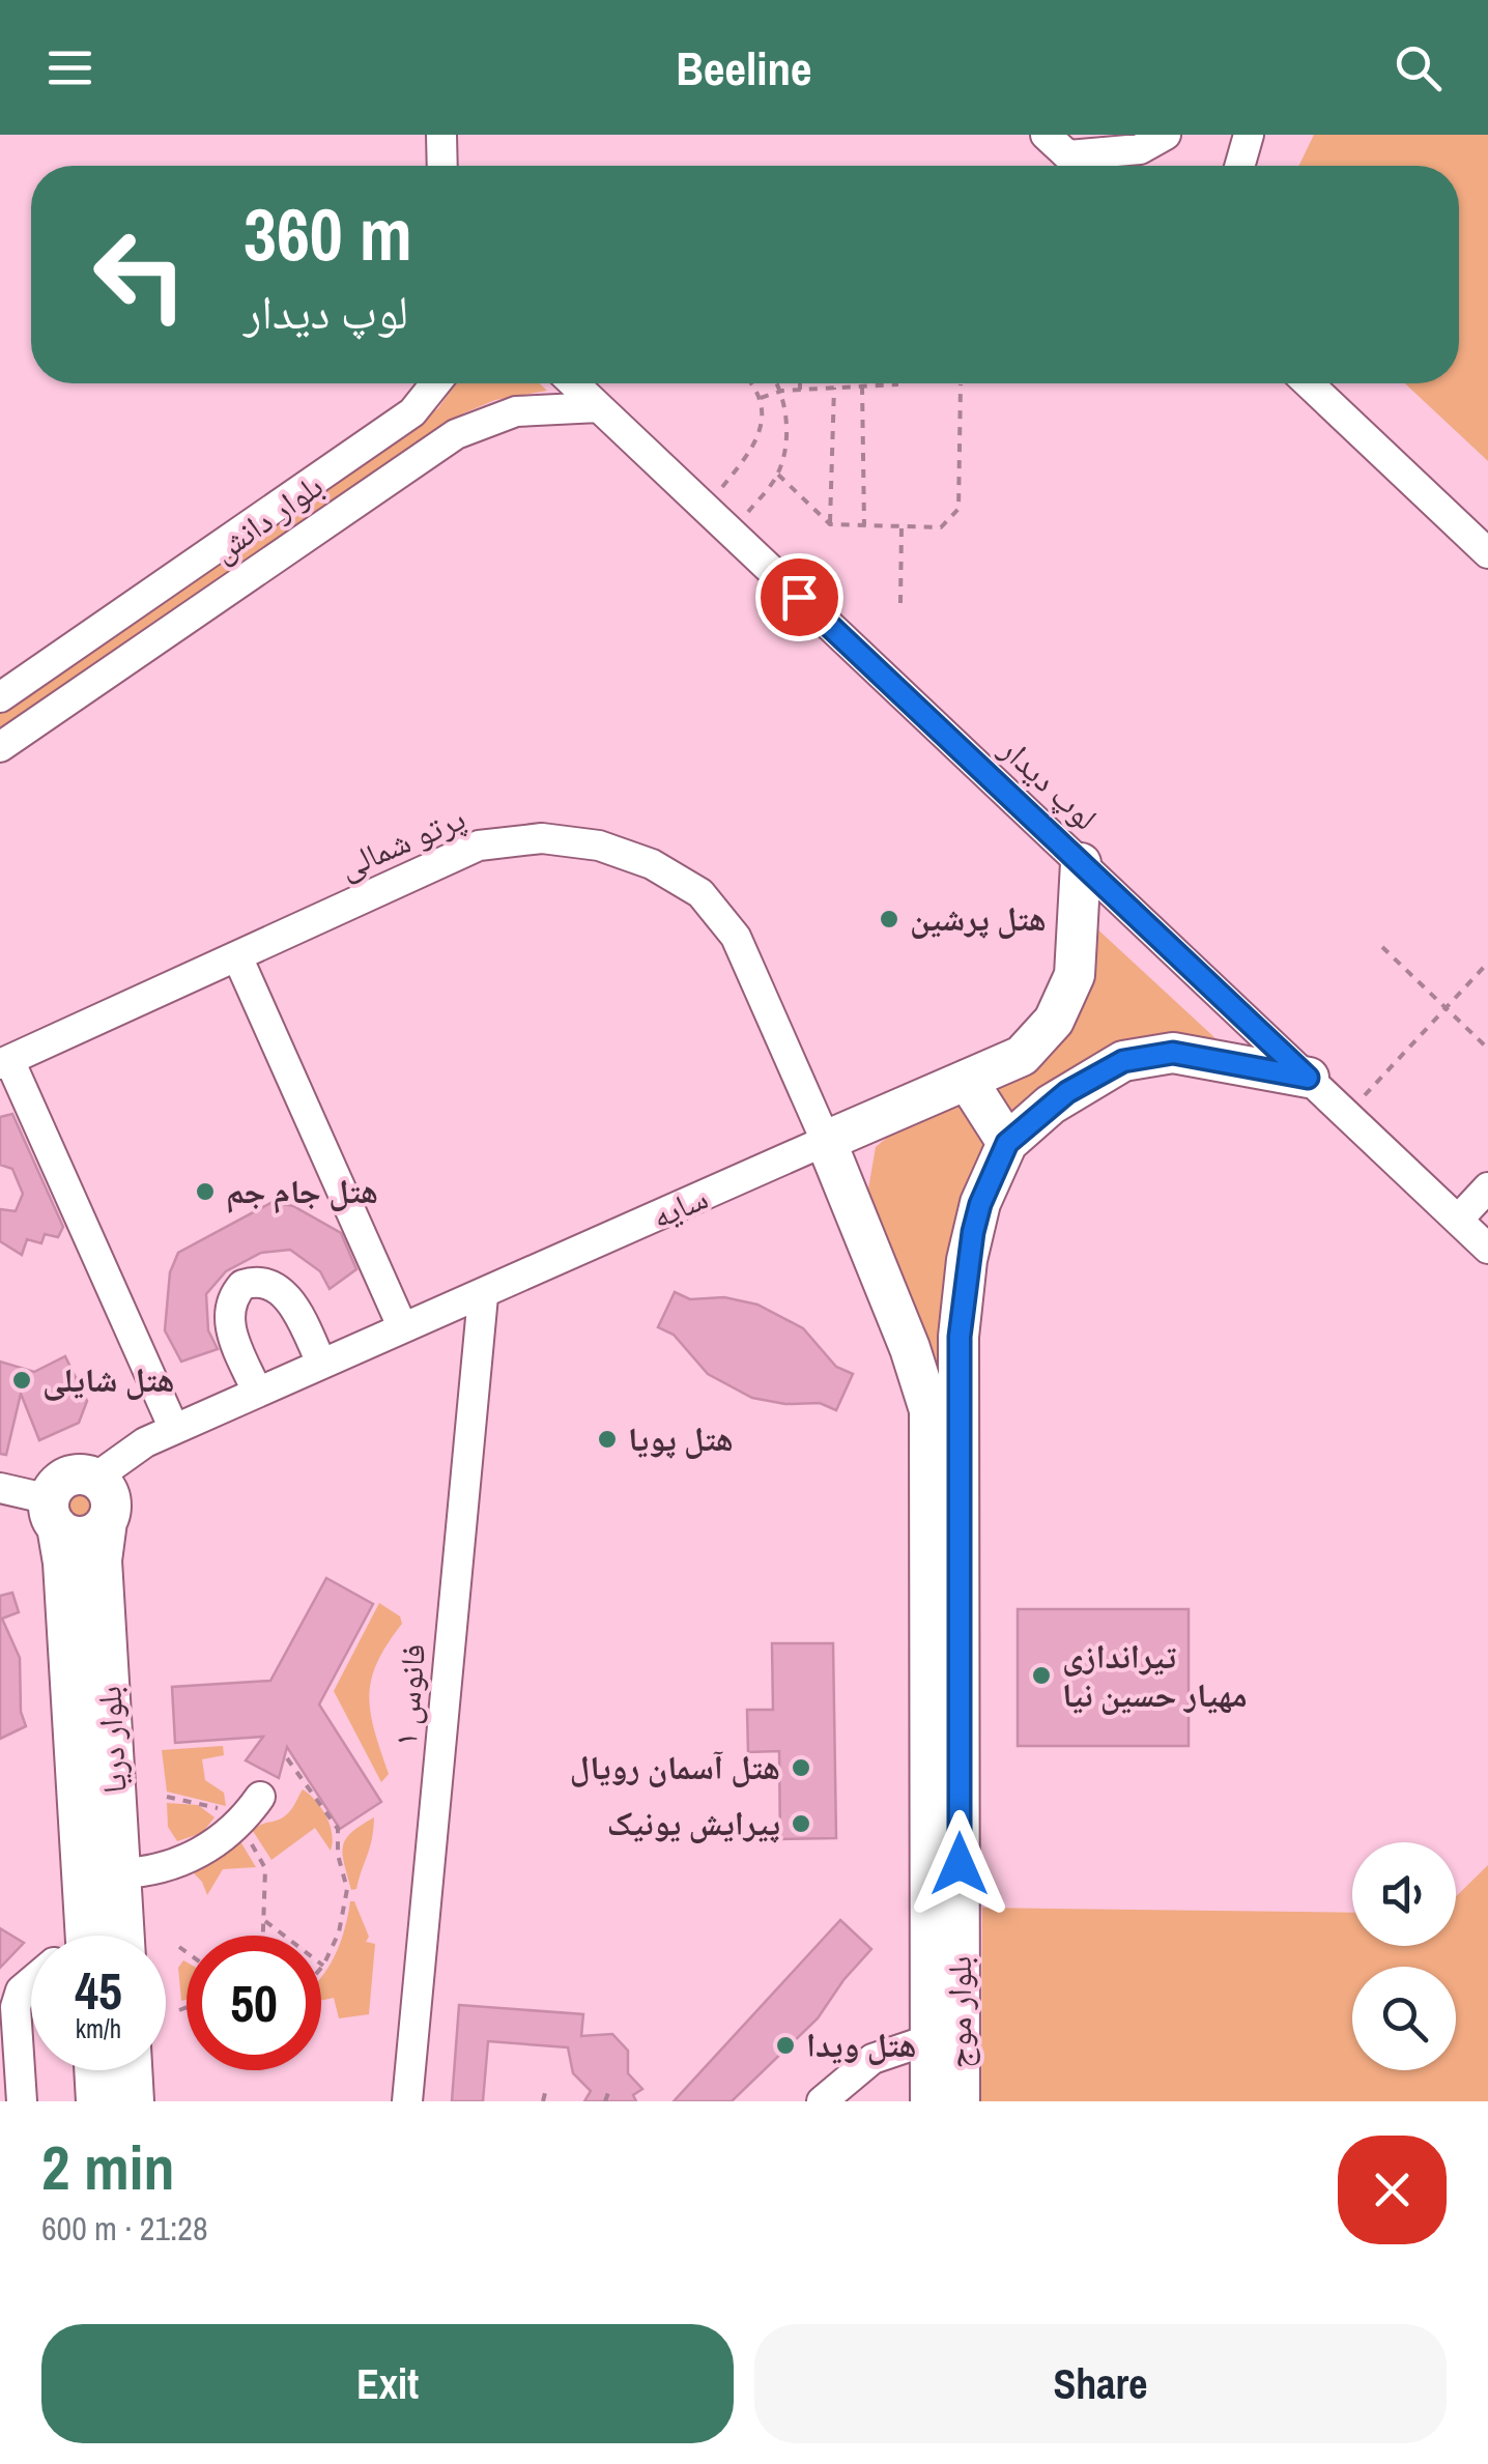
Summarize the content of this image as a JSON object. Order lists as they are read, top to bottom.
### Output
{
  "streets": {
    "main road": ["سایه", "بلوار دریا", "بلوار موج"],
    "street": [
      "بلوار دانش",
      "لوپ دیدار",
      "پرتو شمالی",
      "فانوس ۱"
    ]
  },
  "crossings": [
    ["بلوار دانش", "لوپ دیدار"],
    ["لوپ دیدار", "سایه"],
    ["لوپ دیدار", "بلوار موج"],
    ["پرتو شمالی", "سایه"],
    ["پرتو شمالی", "بلوار موج"],
    ["سایه", "فانوس ۱"],
    ["سایه", "بلوار دریا"],
    ["سایه", "بلوار موج"]
  ],
  "places": [
    "هتل پرشین",
    "هتل جام جم",
    "هتل شایلی",
    "هتل پویا",
    "تیراندازی مهیار حسین نیا",
    "هتل آسمان رویال",
    "پیرایش یونیک",
    "هتل ویدا"
  ],
  "page": {
    "header": "Beeline",
    "turn": ["360 m", "لوپ دیدار"],
    "speed": "45 km/h",
    "limit": "50",
    "heading": ["2 min", "600 m · 21:28"],
    "buttons": ["Exit", "Share"]
  }
}
